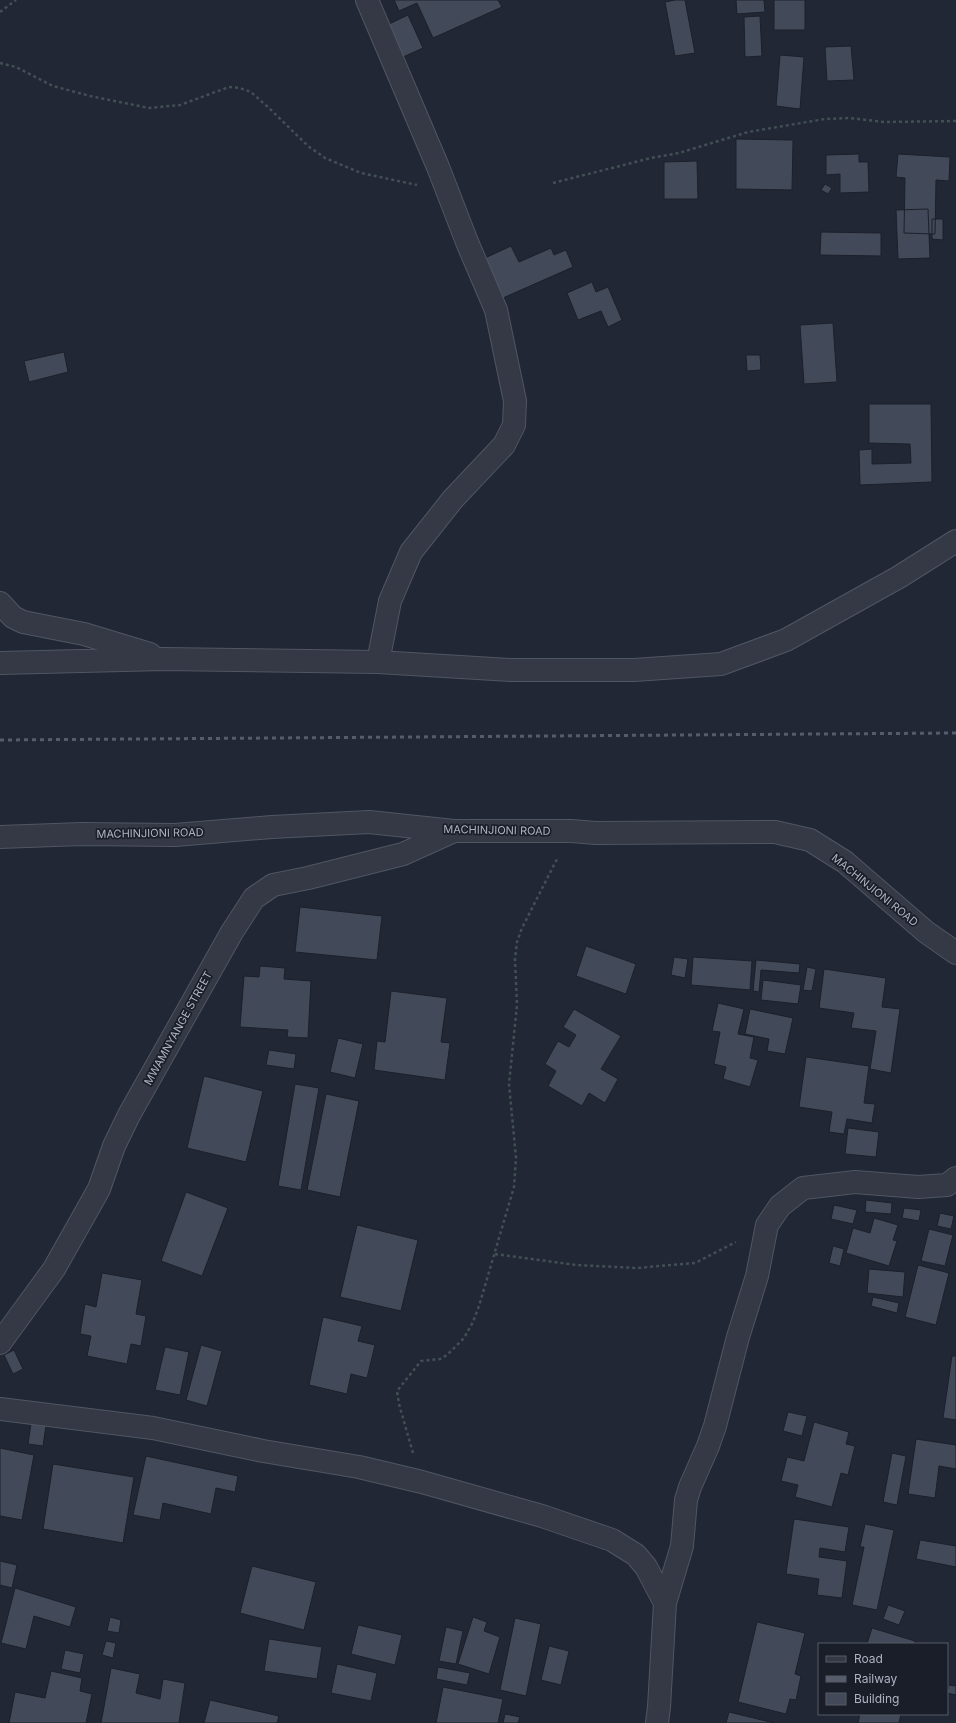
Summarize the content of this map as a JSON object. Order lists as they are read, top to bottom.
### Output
{
  "streets": {
    "street": ["MACHINJIONI ROAD", "MWAMNYANGE STREET"]
  },
  "crossings": [
    ["MACHINJIONI ROAD", "MWAMNYANGE STREET"]
  ],
  "legend": ["Road", "Railway", "Building"]
}
